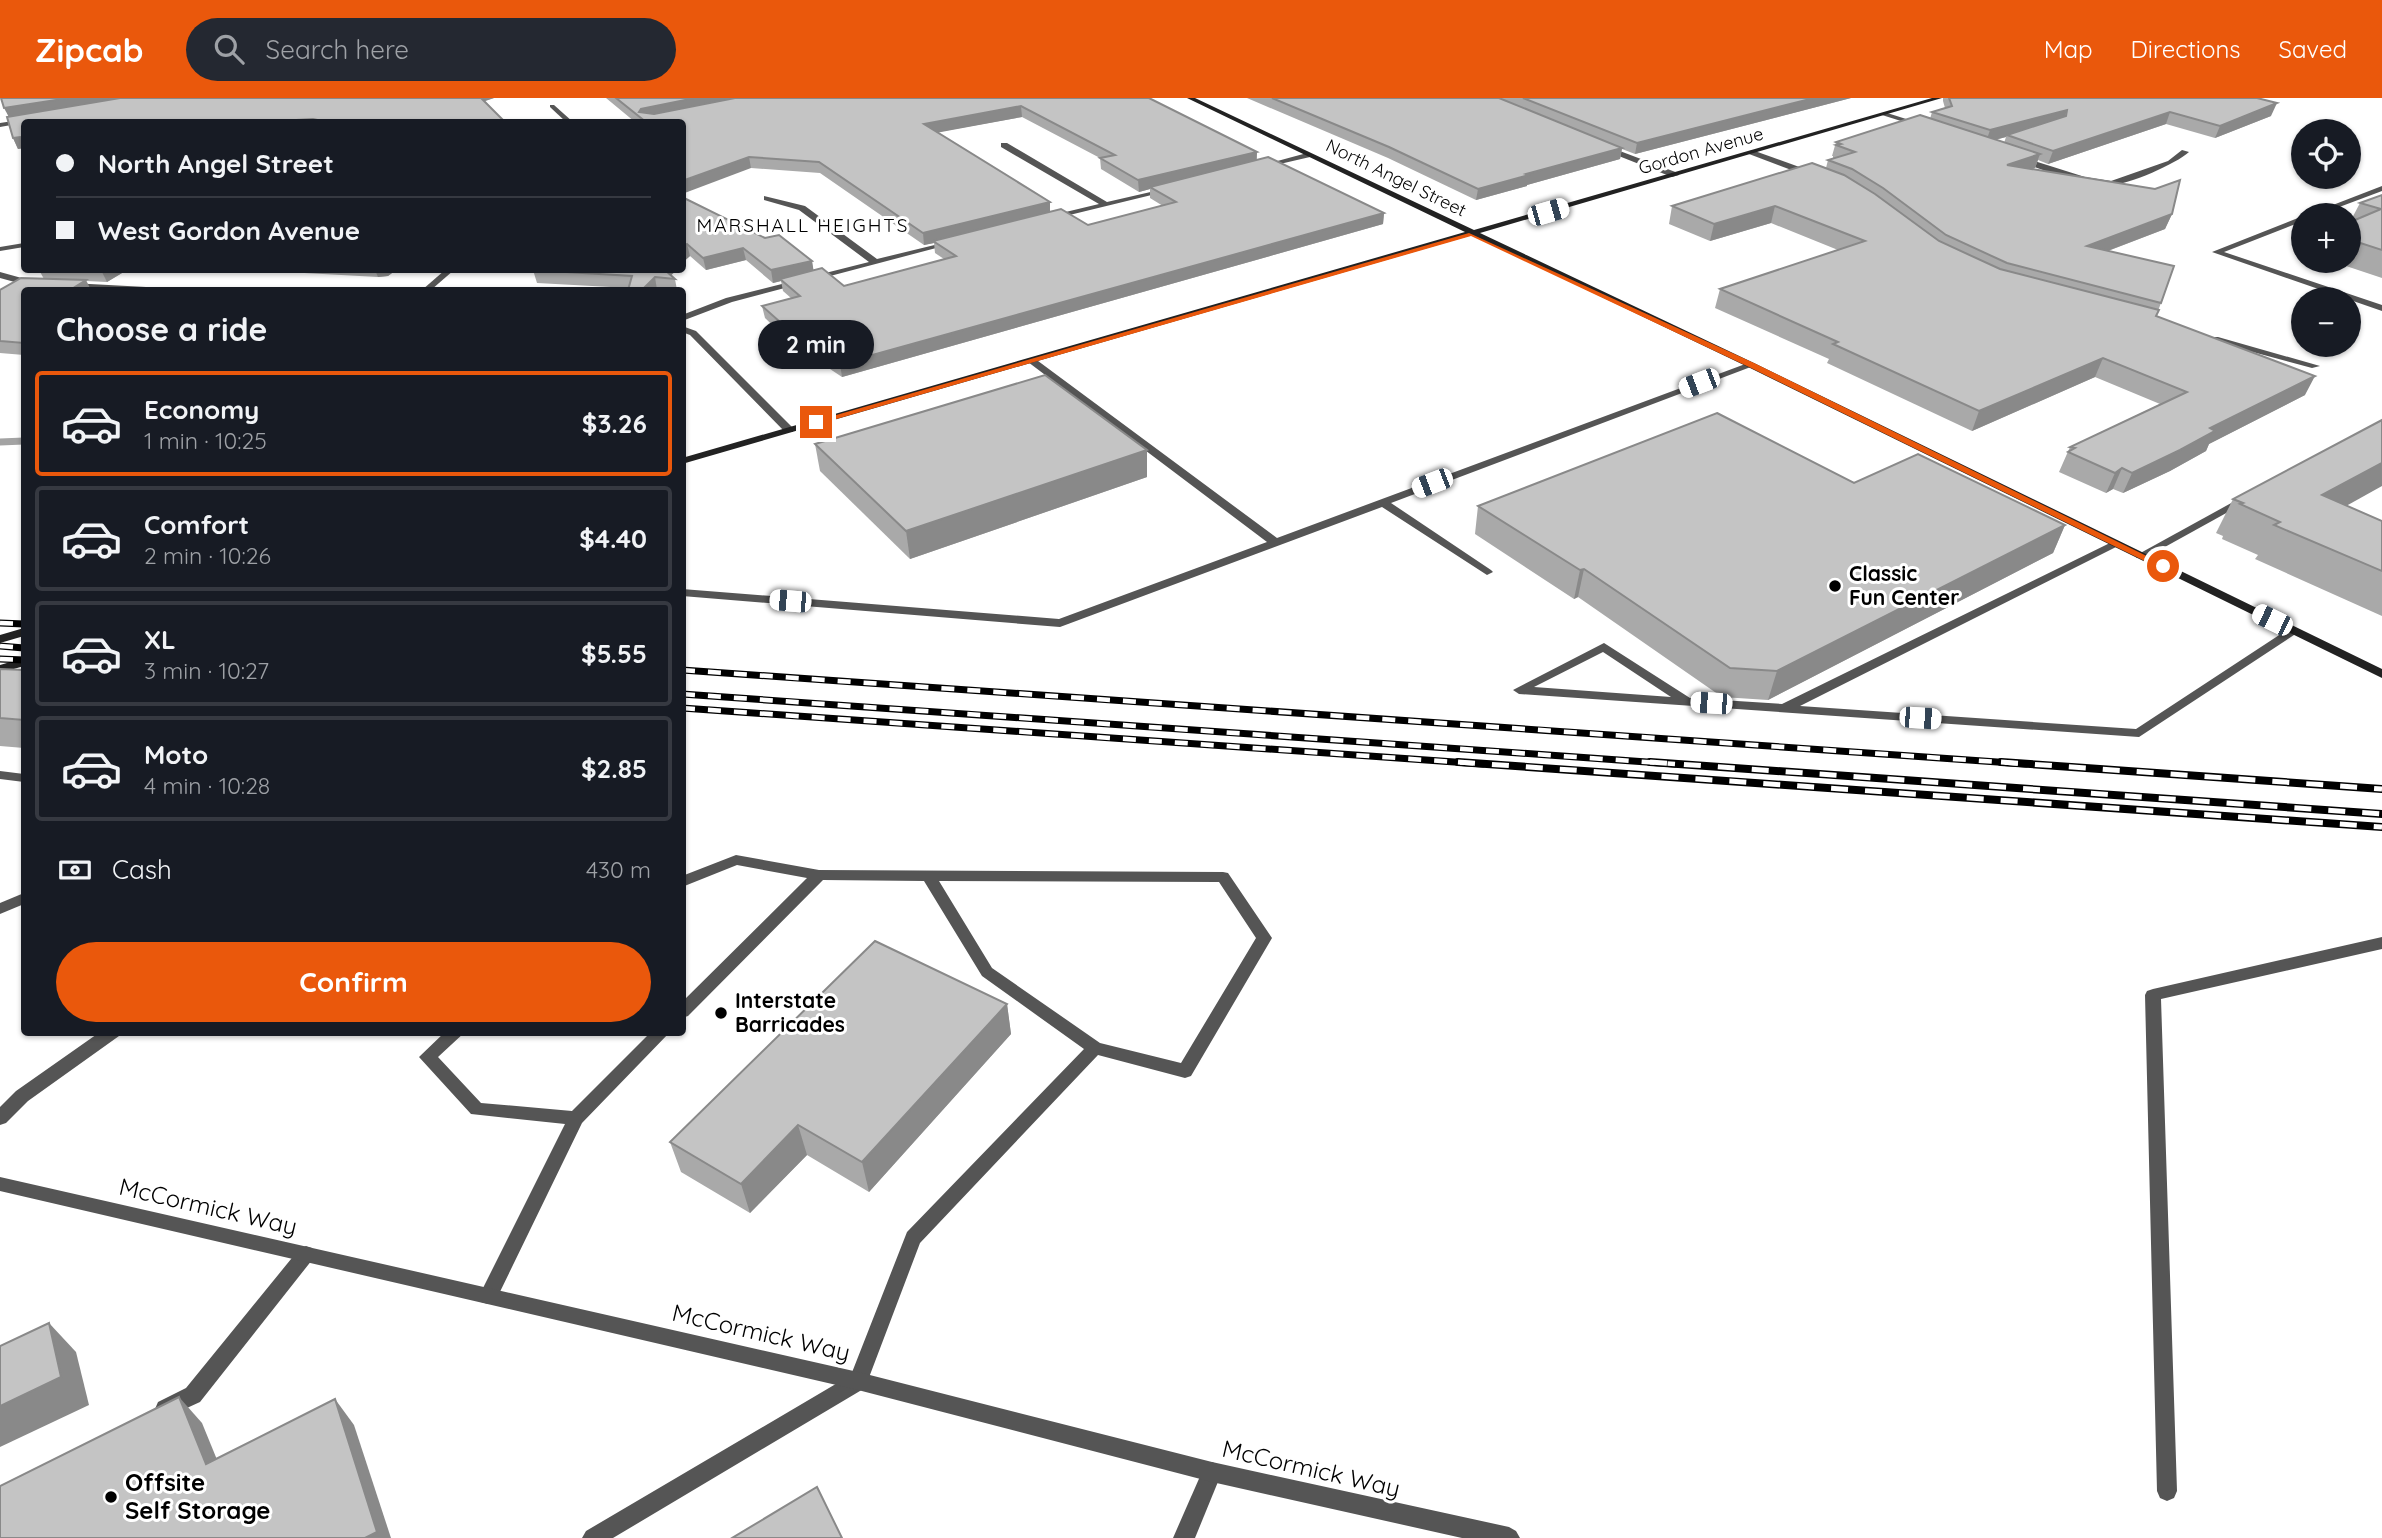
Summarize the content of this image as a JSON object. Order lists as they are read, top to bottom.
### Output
{
  "streets": {
    "main road": ["Gordon Avenue", "North Angel Street"],
    "street": ["McCormick Way"]
  },
  "crossings": [
    ["Gordon Avenue", "North Angel Street"]
  ],
  "districts": ["MARSHALL HEIGHTS"],
  "places": ["Classic Fun Center", "Interstate Barricades", "Offsite Self Storage"],
  "page": {
    "header": "Zipcab",
    "search": "Search here",
    "nav": ["Map", "Directions", "Saved"],
    "map_buttons": ["+", "−"],
    "banner": ["North Angel Street", "West Gordon Avenue"],
    "heading": "Choose a ride",
    "bubble": "2 min",
    "list": [
      {
        "name": "Economy",
        "note": "1 min · 10:25",
        "value": "$3.26"
      },
      {
        "name": "Comfort",
        "note": "2 min · 10:26",
        "value": "$4.40"
      },
      {
        "name": "XL",
        "note": "3 min · 10:27",
        "value": "$5.55"
      },
      {
        "name": "Moto",
        "note": "4 min · 10:28",
        "value": "$2.85"
      }
    ],
    "pay": ["Cash", "430 m"],
    "buttons": "Confirm"
  }
}
